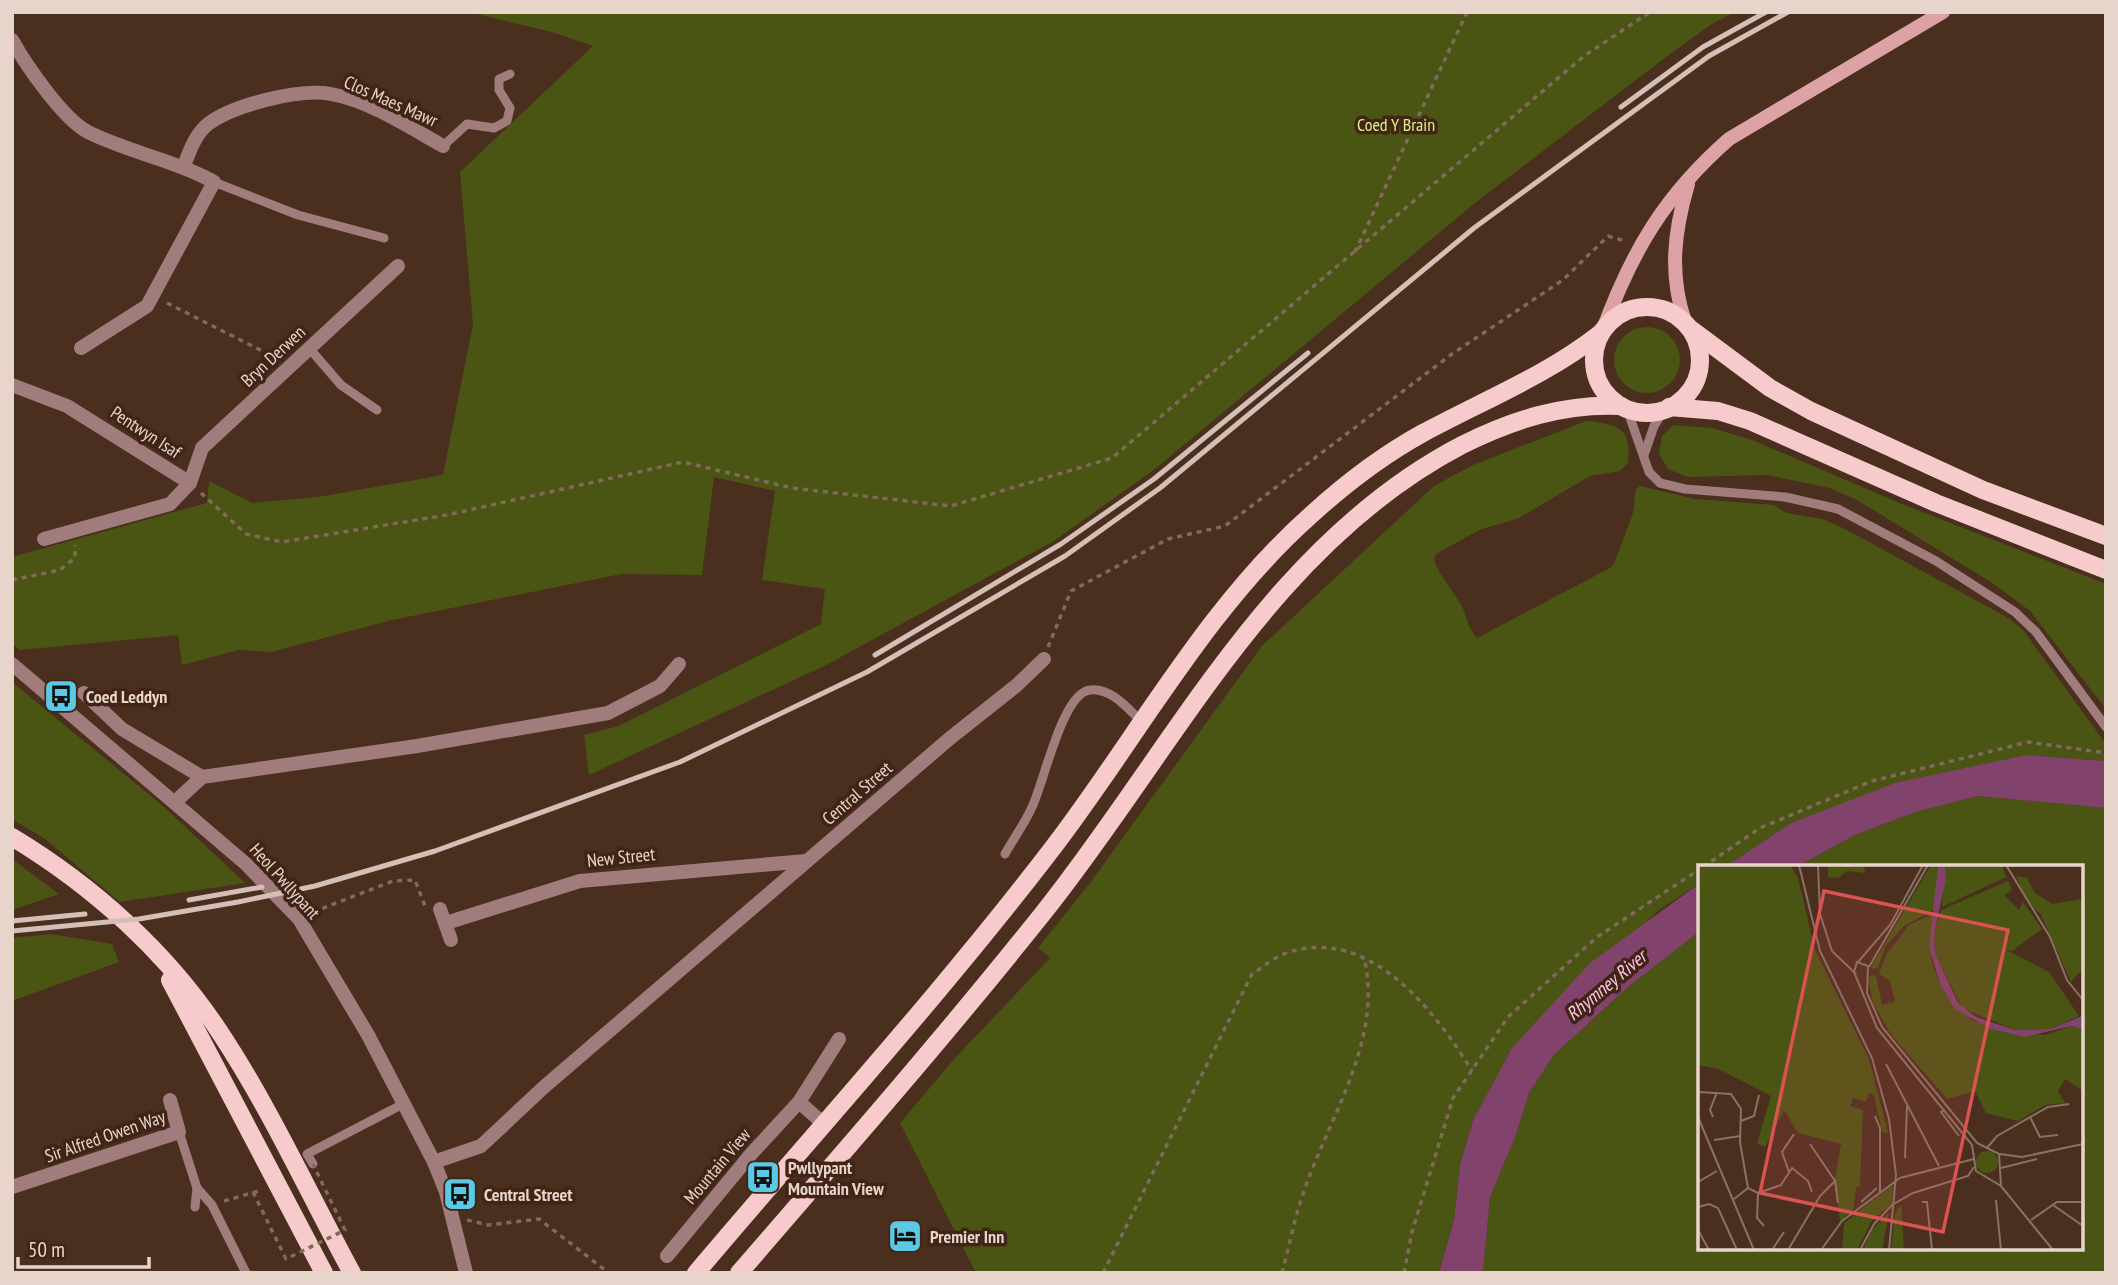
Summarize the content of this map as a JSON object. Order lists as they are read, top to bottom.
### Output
{
  "streets": {
    "street": [
      "Clos Maes Mawr",
      "Bryn Derwen",
      "Pentwyn Isaf",
      "Central Street",
      "New Street",
      "Heol Pwllypant",
      "Sir Alfred Owen Way",
      "Mountain View"
    ]
  },
  "crossings": [
    ["Bryn Derwen", "Pentwyn Isaf"],
    ["Central Street", "New Street"],
    ["Central Street", "Heol Pwllypant"]
  ],
  "water": ["Rhymney River"],
  "parks": ["Coed Y Brain"],
  "places": {
    "bus stop": ["Coed Leddyn", "Pwllypant Mountain View", "Central Street"],
    "hotel": ["Premier Inn"]
  },
  "scale_bar": "50 m"
}
